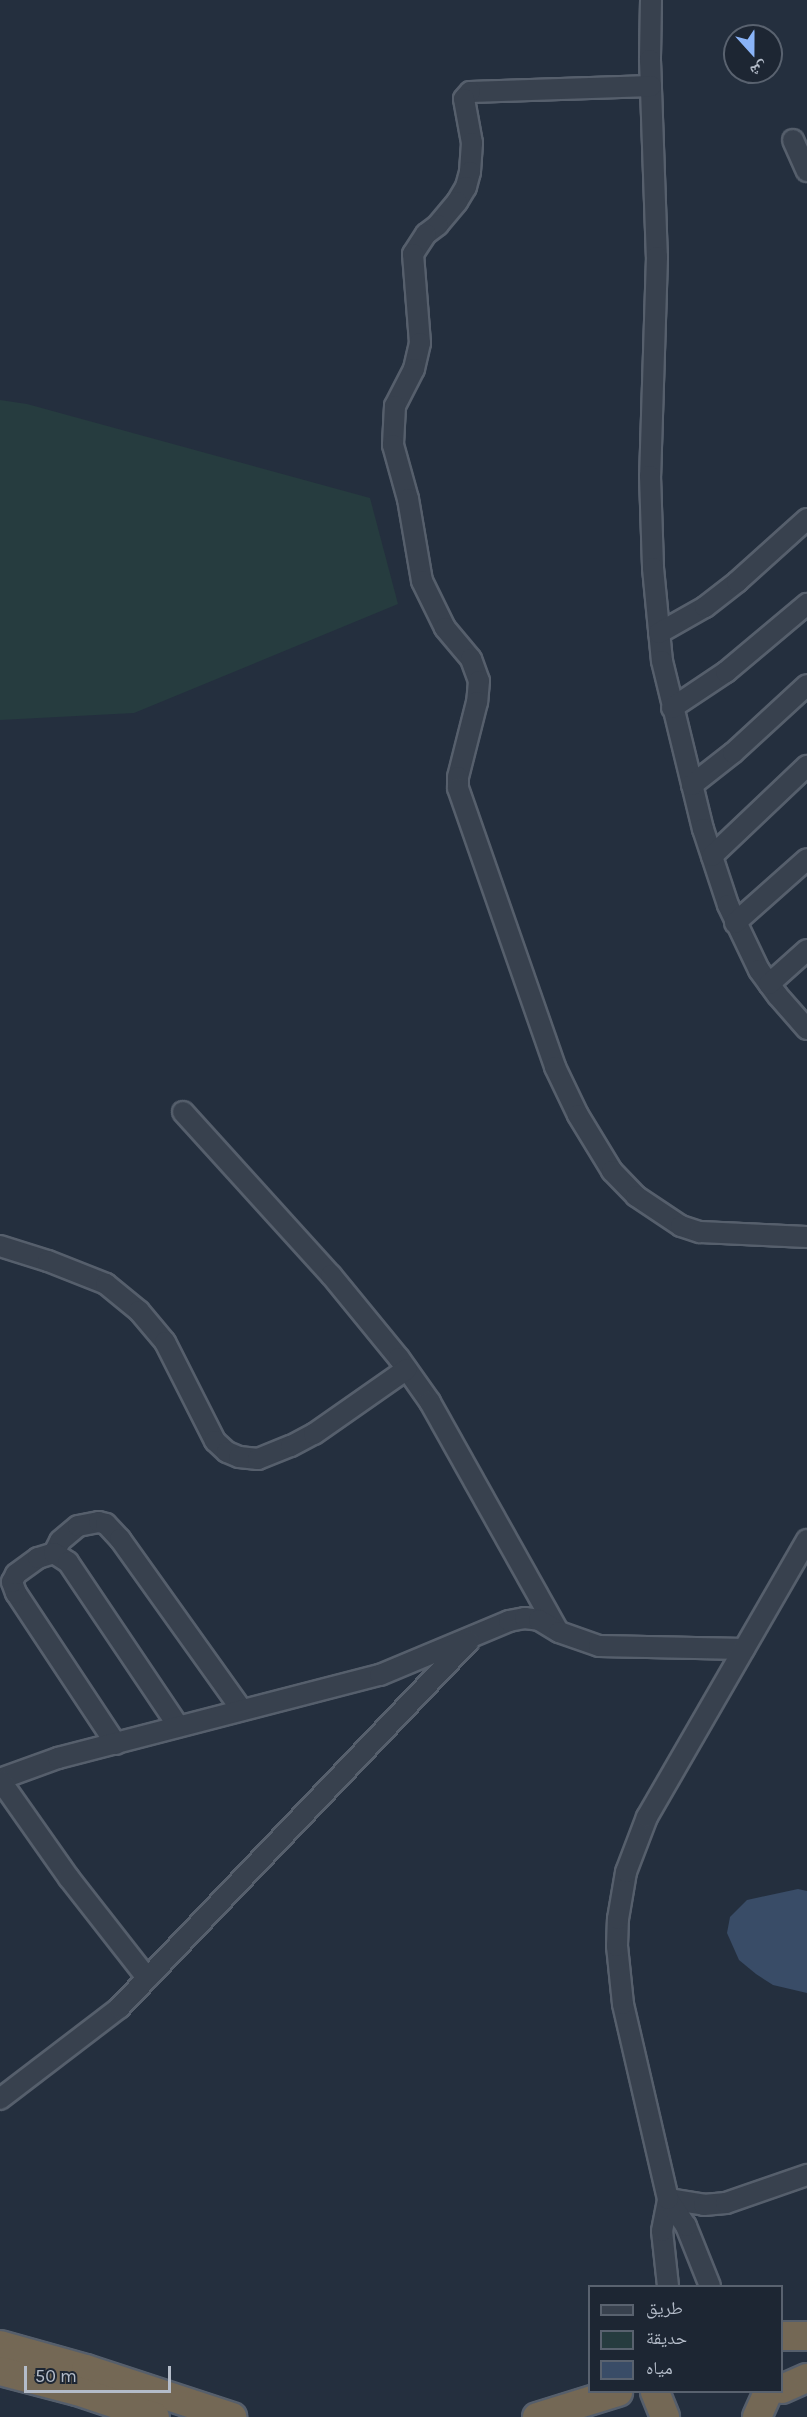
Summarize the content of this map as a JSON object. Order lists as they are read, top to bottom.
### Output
{
  "legend": ["طريق", "حديقة", "مياه"],
  "scale_bar": "50 m",
  "north": "bottom"
}
